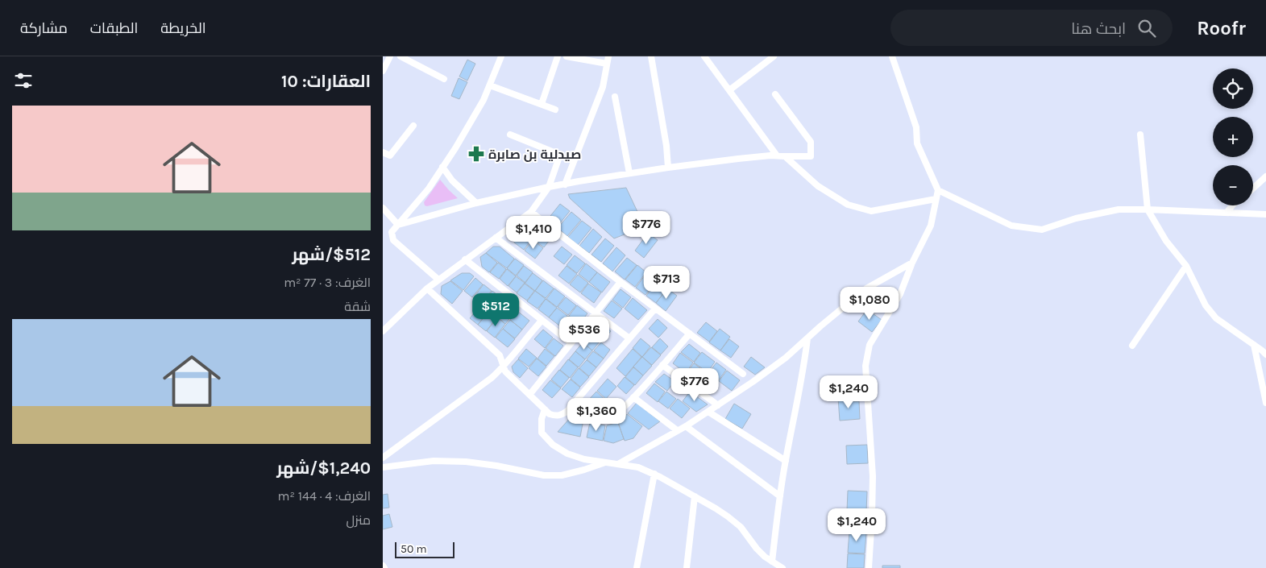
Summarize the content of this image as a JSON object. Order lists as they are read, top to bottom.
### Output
{
  "places": {
    "pharmacy": ["صيدلية بن صابرة"]
  },
  "scale_bar": "50 m",
  "page": {
    "header": "Roofr",
    "search": "ابحث هنا",
    "nav": ["الخريطة", "الطبقات", "مشاركة"],
    "heading": "العقارات: 10",
    "map_buttons": ["+", "−"],
    "list": [
      {
        "name": "$512/شهر",
        "note": "الغرف: 3 · 77 m² · شقة"
      },
      {
        "name": "$1,240/شهر",
        "note": "الغرف: 4 · 144 m² · منزل"
      }
    ],
    "price": [
      "$776",
      "$1,410",
      "$713",
      "$1,080",
      "$512",
      "$536",
      "$776",
      "$1,240",
      "$1,360",
      "$1,240"
    ],
    "scale": "50 m"
  }
}
